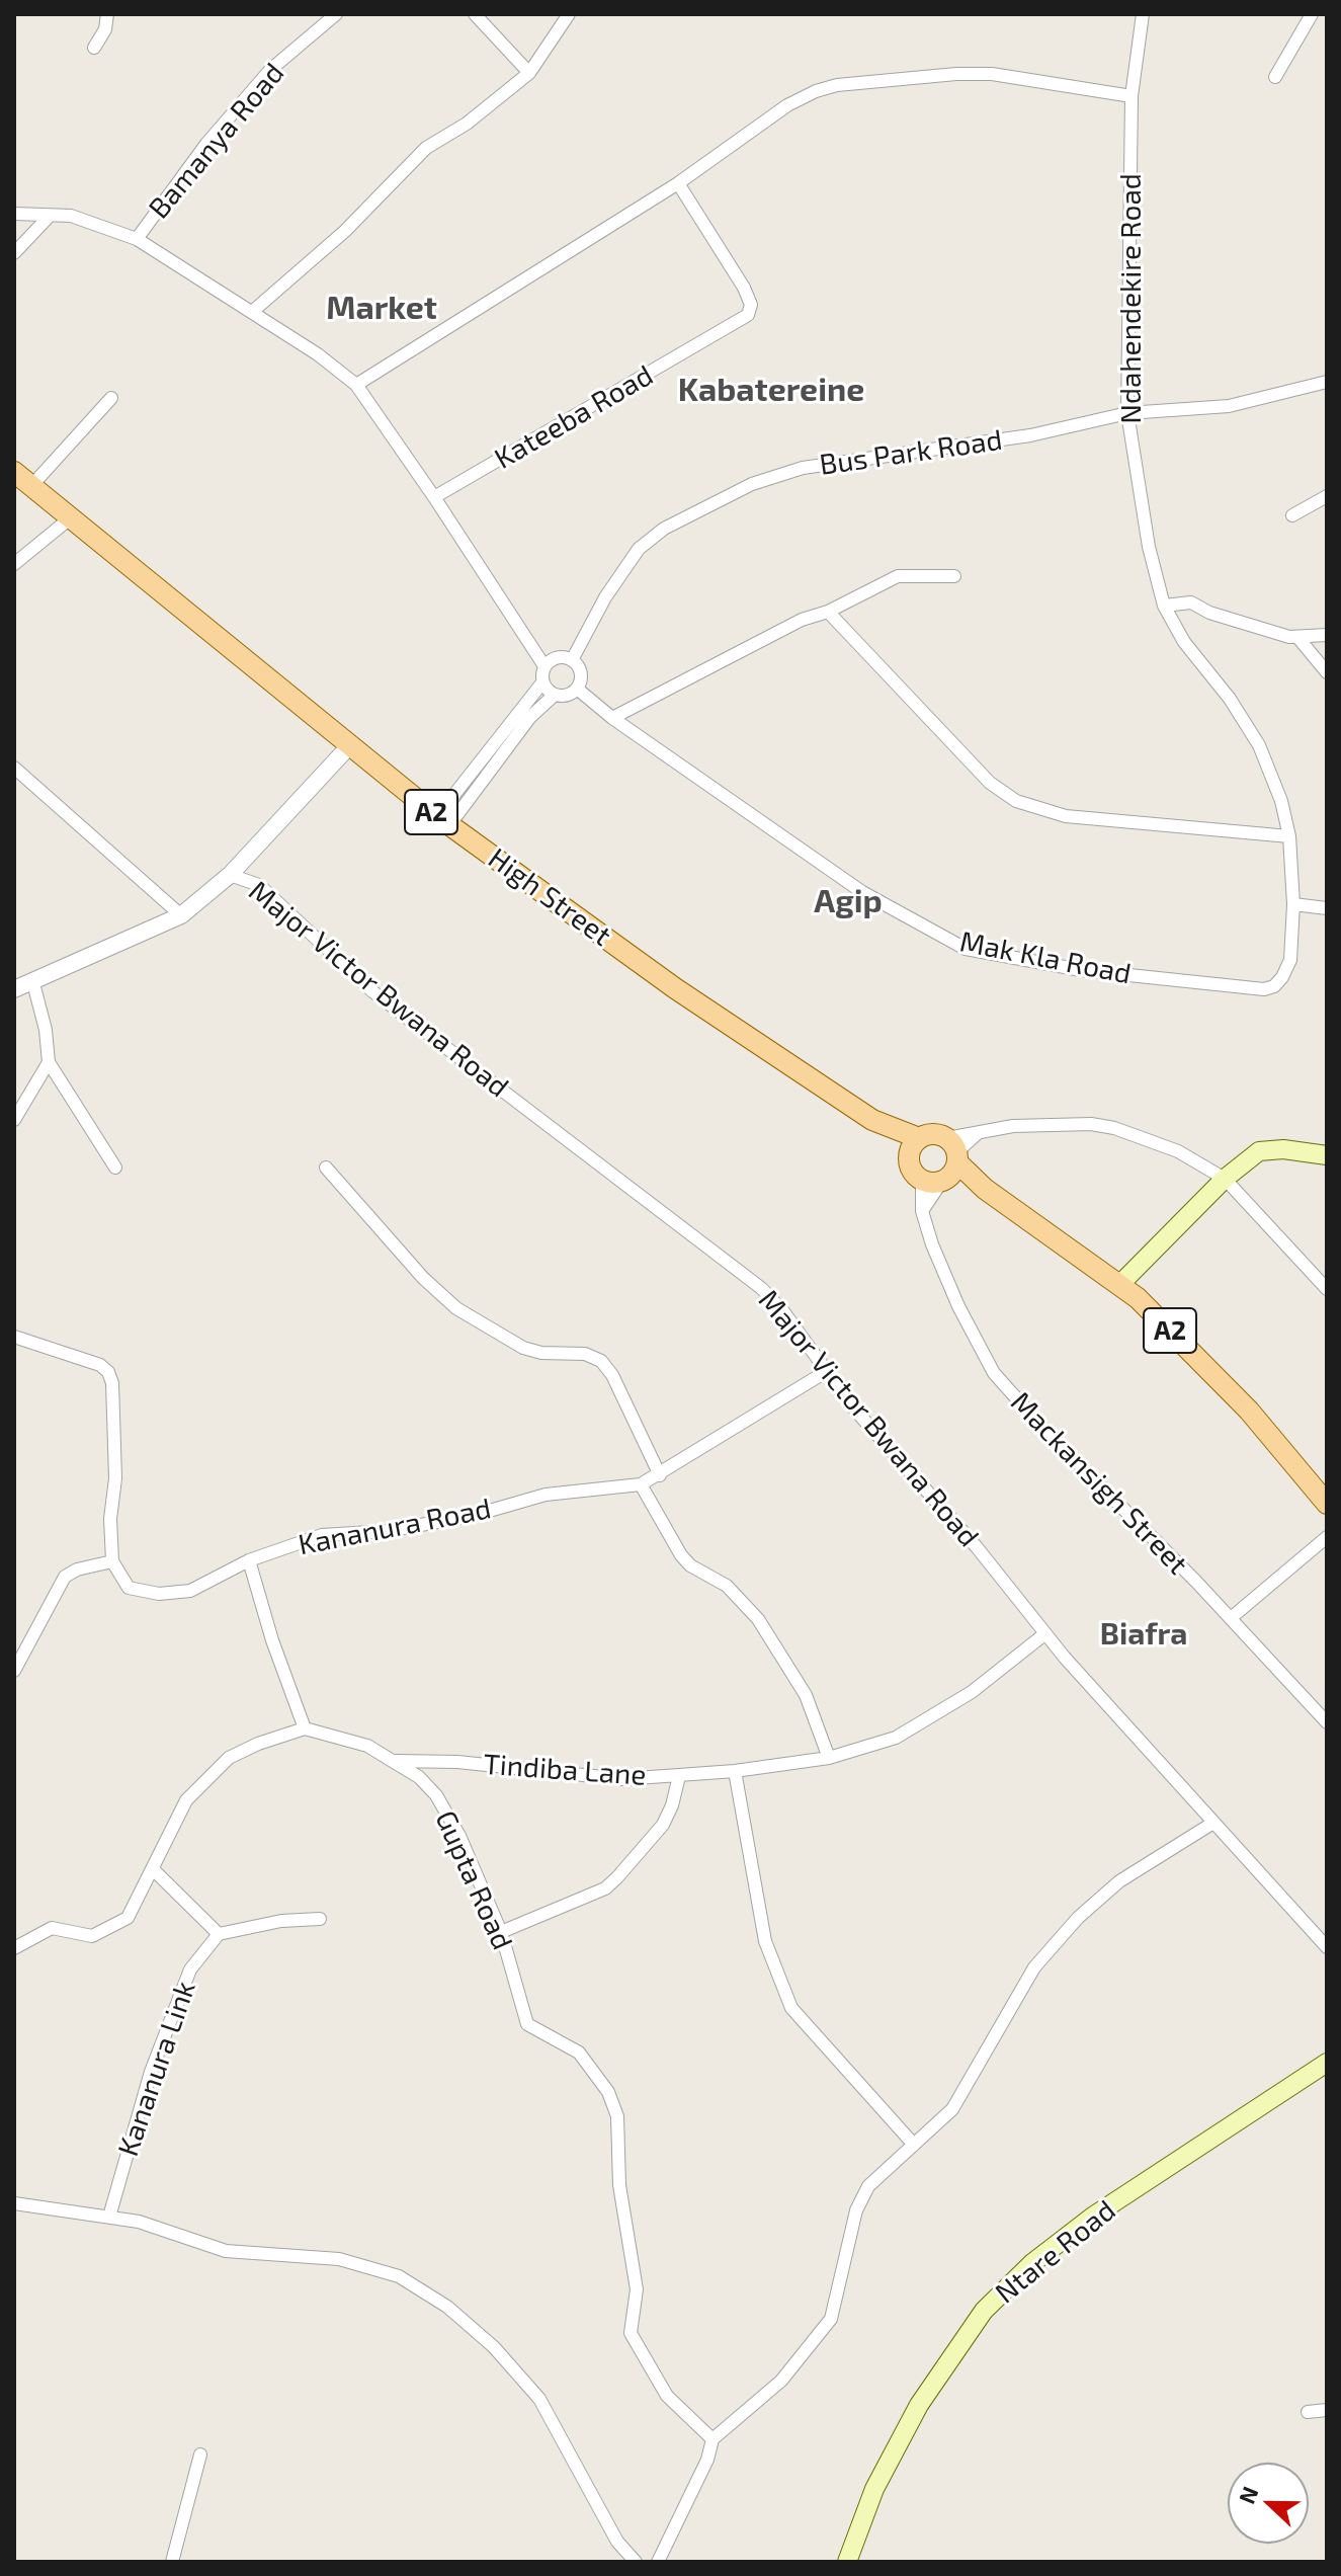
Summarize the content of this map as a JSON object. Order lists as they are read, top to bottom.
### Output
{
  "streets": {
    "main road": ["A2", "High Street", "Ntare Road"],
    "street": [
      "Bamanya Road",
      "Ndahendekire Road",
      "Kateeba Road",
      "Bus Park Road",
      "Mak Kla Road",
      "Major Victor Bwana Road",
      "Mackansigh Street",
      "Kananura Road",
      "Tindiba Lane",
      "Gupta Road",
      "Kananura Link"
    ]
  },
  "crossings": [
    ["Ndahendekire Road", "Bus Park Road"],
    ["Ndahendekire Road", "Mak Kla Road"],
    ["Bus Park Road", "Mak Kla Road"],
    ["A2", "High Street"],
    ["A2", "Mackansigh Street"],
    ["Major Victor Bwana Road", "Kananura Road"],
    ["Major Victor Bwana Road", "Tindiba Lane"],
    ["Tindiba Lane", "Gupta Road"]
  ],
  "districts": [
    "Market",
    "Kabatereine",
    "Agip",
    "Biafra"
  ],
  "north": "left"
}
